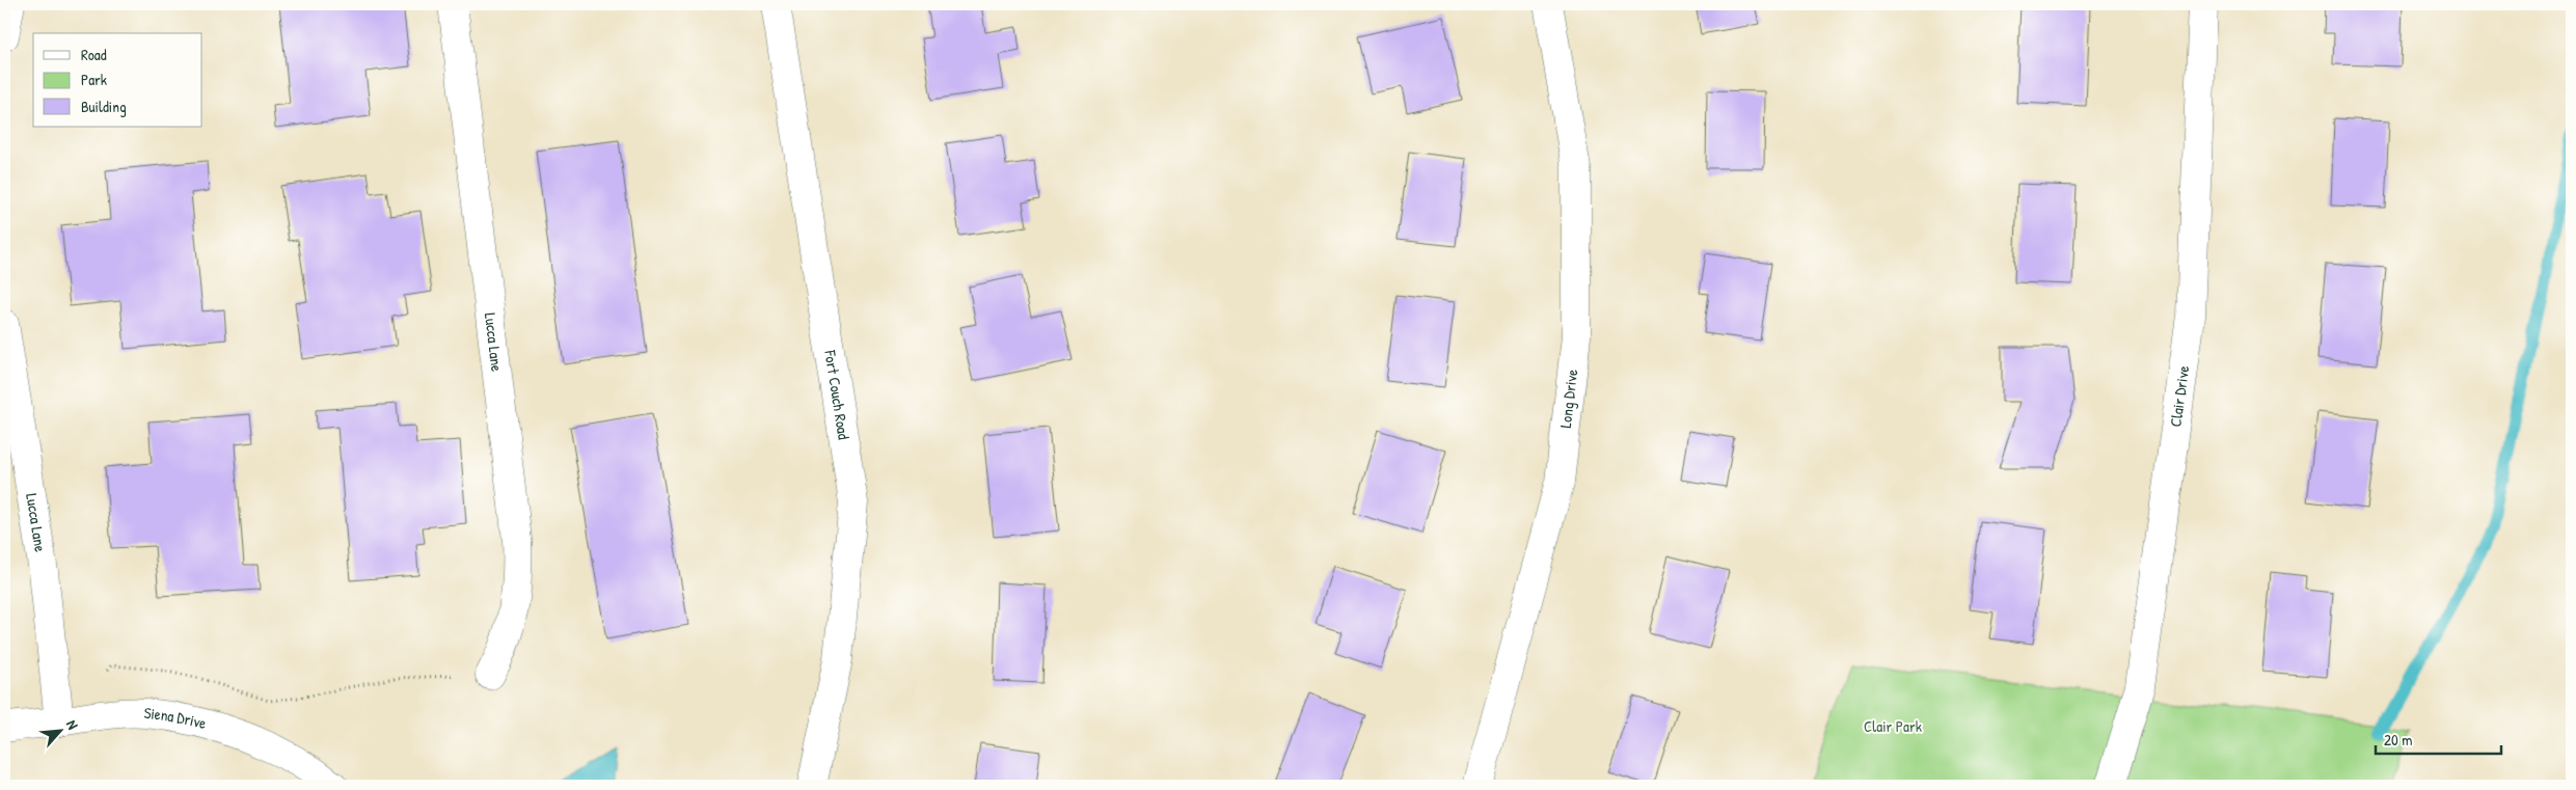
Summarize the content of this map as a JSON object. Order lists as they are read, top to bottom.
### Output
{
  "streets": {
    "street": [
      "Lucca Lane",
      "Fort Couch Road",
      "Clair Drive",
      "Long Drive",
      "Siena Drive"
    ]
  },
  "crossings": [
    ["Lucca Lane", "Siena Drive"]
  ],
  "parks": ["Clair Park"],
  "legend": ["Road", "Park", "Building"],
  "scale_bar": "20 m",
  "north": "top right"
}
